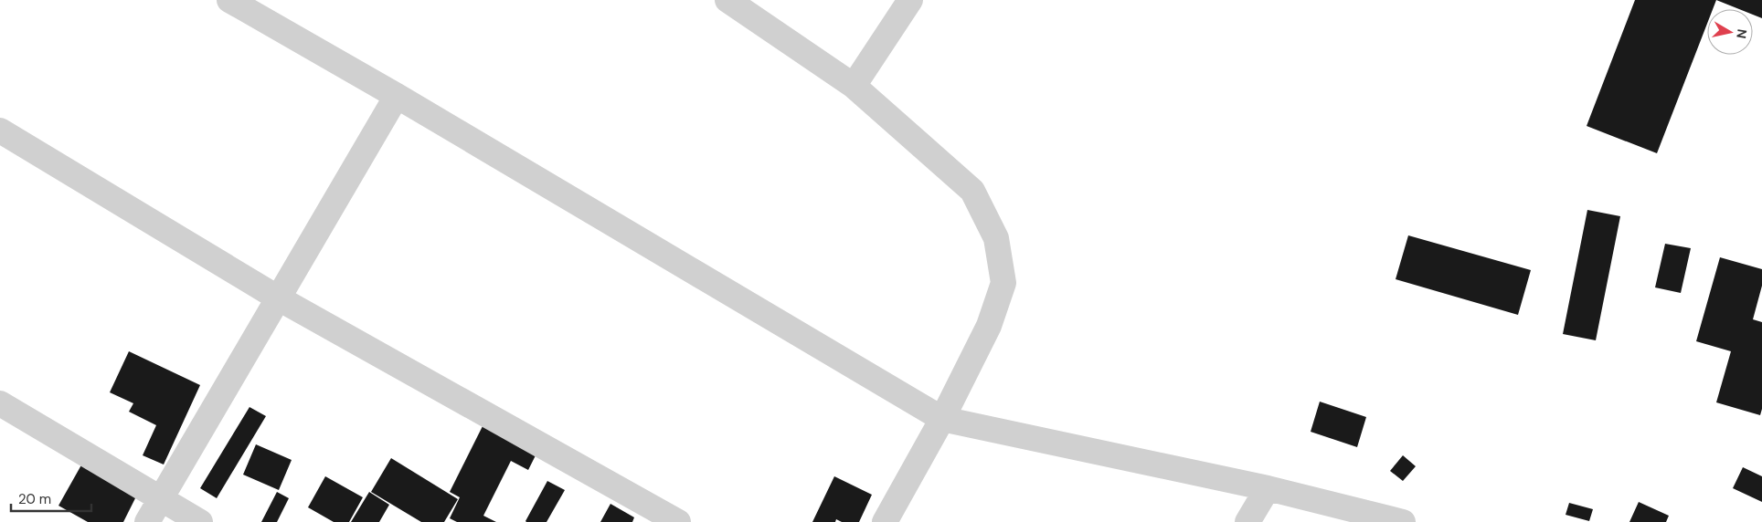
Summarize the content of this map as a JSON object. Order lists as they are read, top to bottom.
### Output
{
  "scale_bar": "20 m",
  "north": "right"
}
